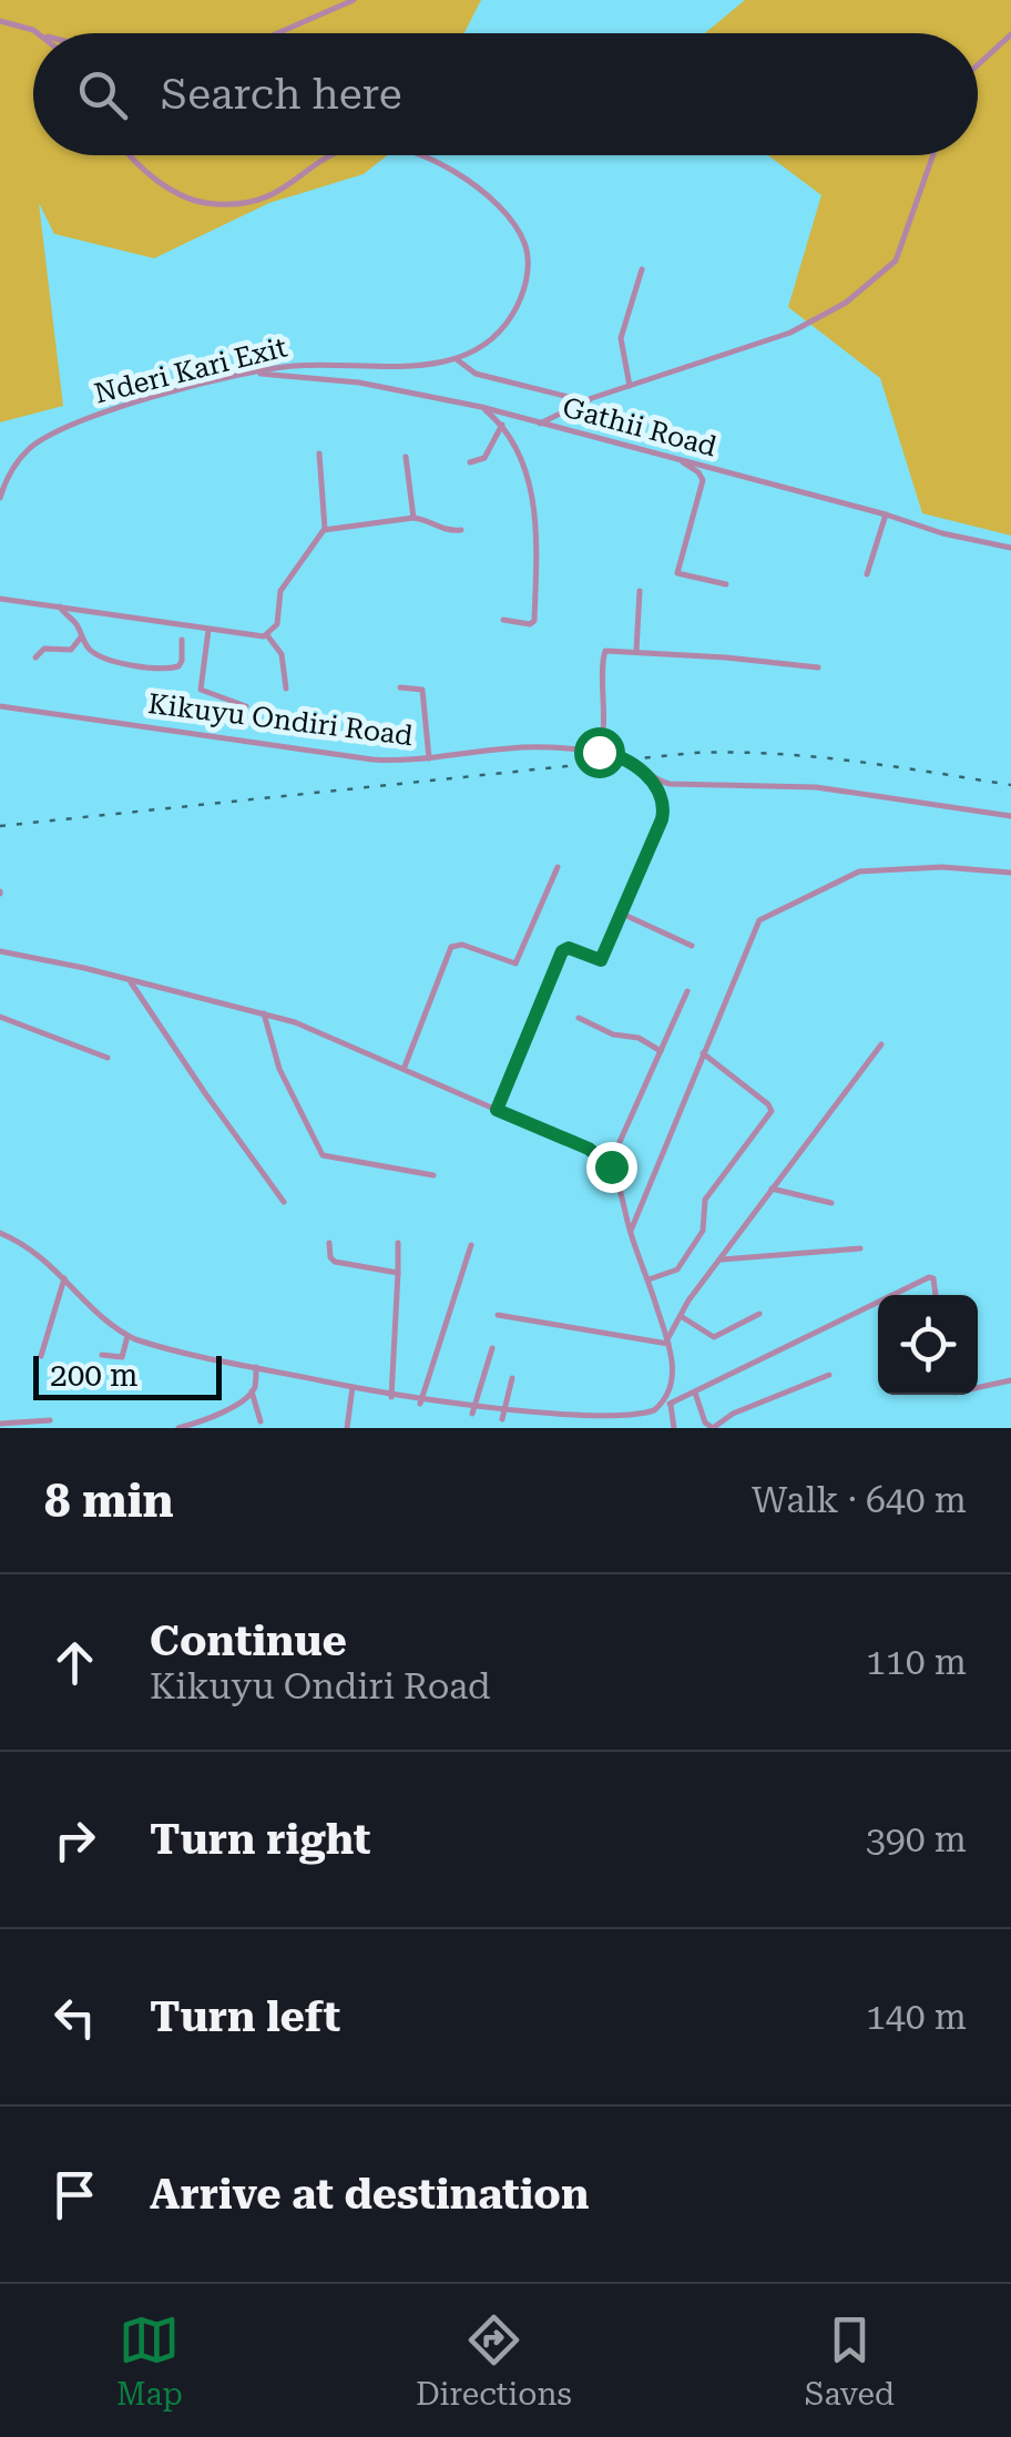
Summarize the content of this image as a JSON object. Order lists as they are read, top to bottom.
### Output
{
  "streets": {
    "street": ["Nderi Kari Exit", "Gathii Road", "Kikuyu Ondiri Road"]
  },
  "crossings": [
    ["Nderi Kari Exit", "Gathii Road"]
  ],
  "scale_bar": "200 m",
  "page": {
    "search": "Search here",
    "scale": "200 m",
    "heading": ["8 min", "Walk · 640 m"],
    "list": [
      ["Continue", "Kikuyu Ondiri Road", "110 m"],
      ["Turn right", "390 m"],
      ["Turn left", "140 m"],
      "Arrive at destination"
    ],
    "nav": ["Map", "Directions", "Saved"]
  }
}
